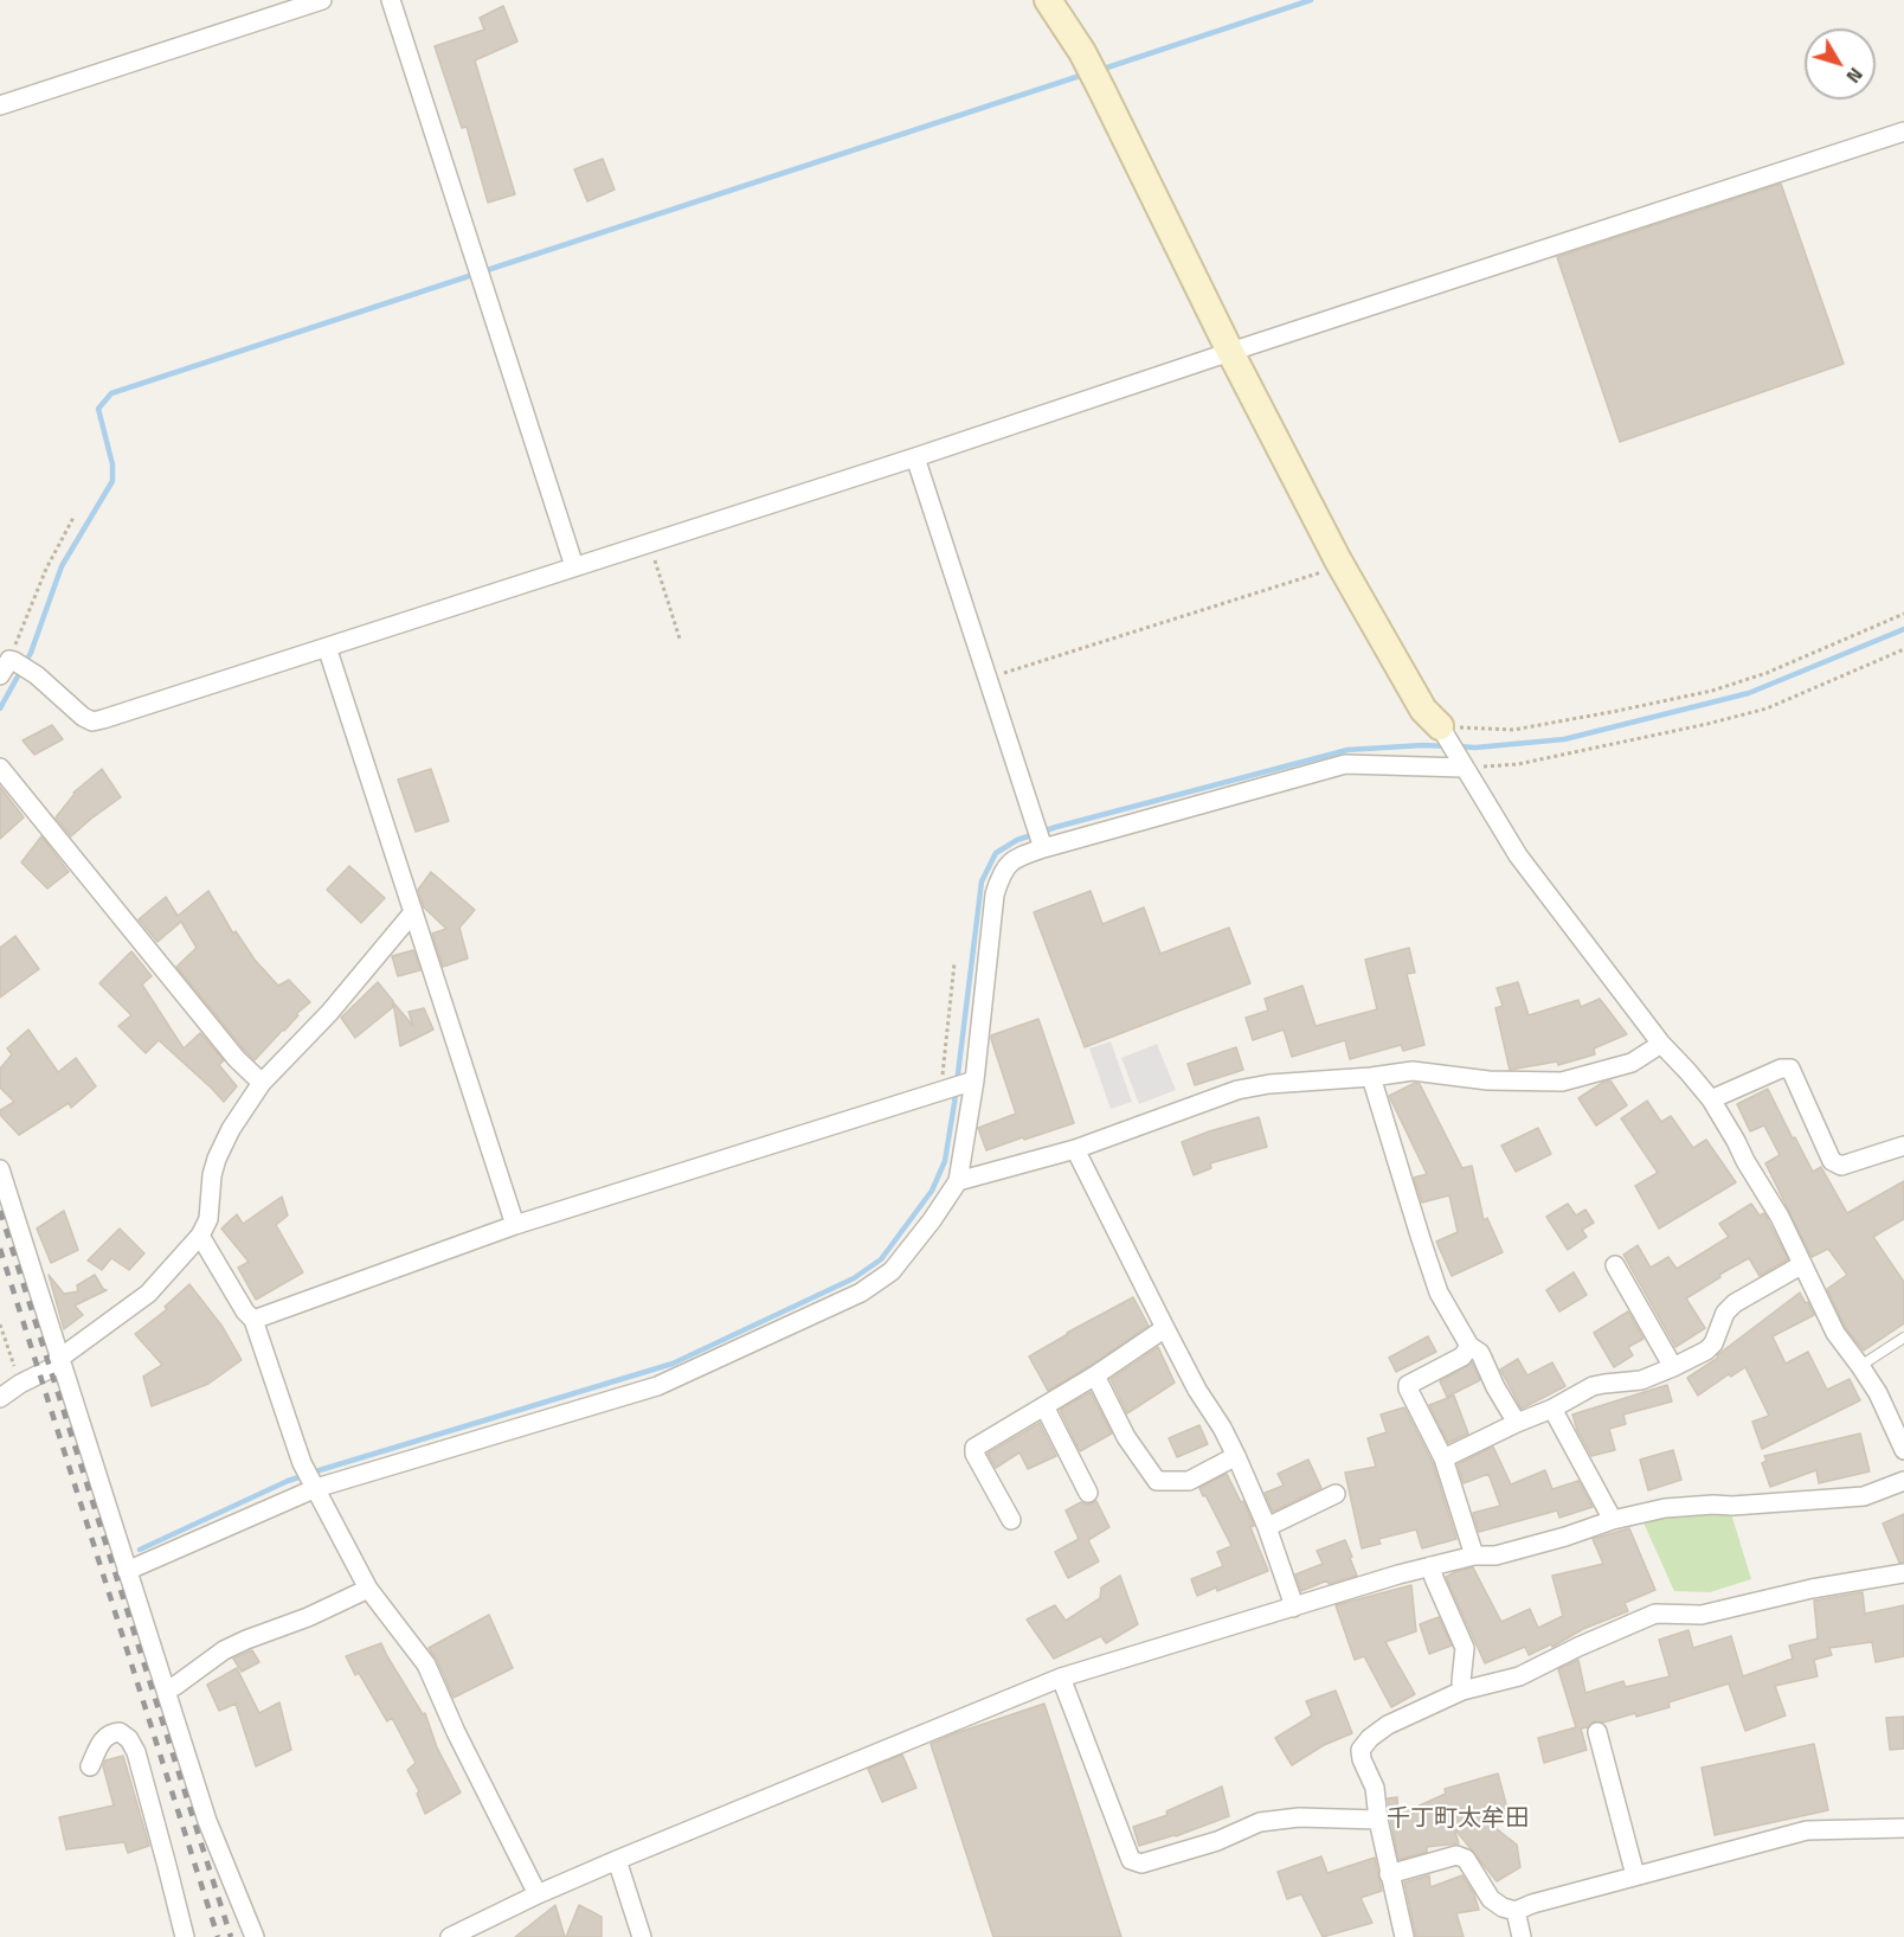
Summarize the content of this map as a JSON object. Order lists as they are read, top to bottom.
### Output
{
  "districts": ["千丁町太牟田"],
  "north": "bottom right"
}
